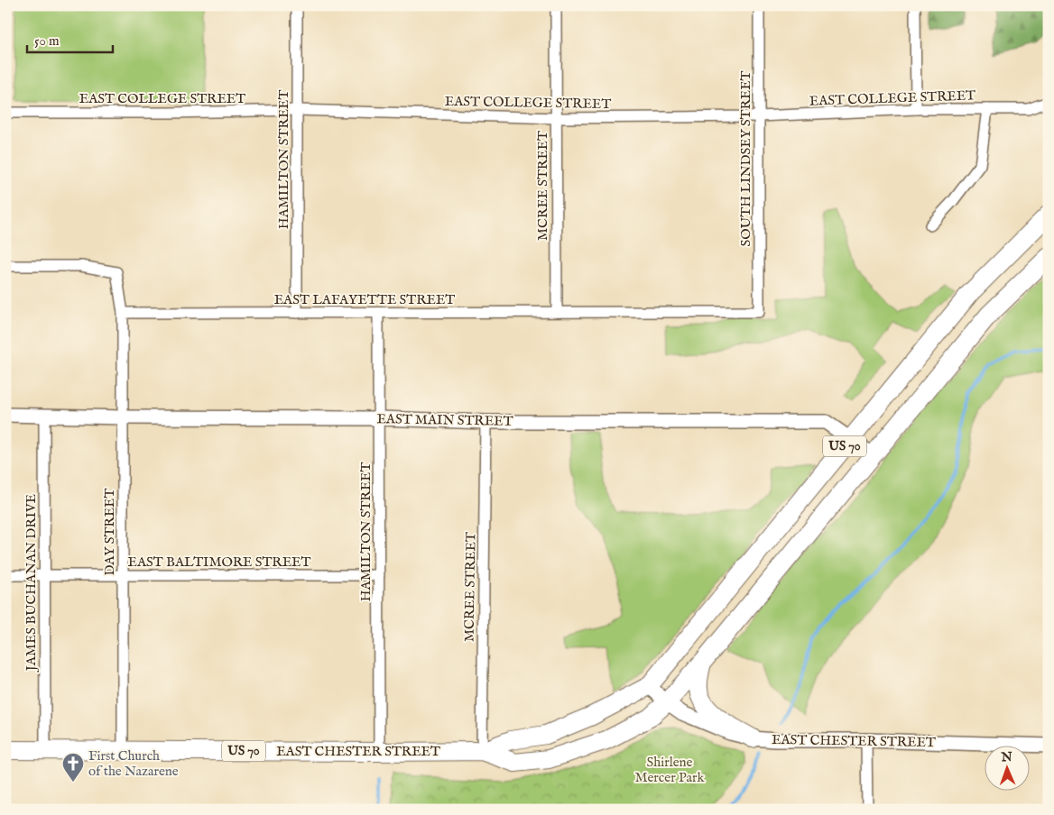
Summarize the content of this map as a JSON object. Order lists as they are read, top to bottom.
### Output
{
  "streets": {
    "highway": ["US 70", "EAST CHESTER STREET"],
    "main road": ["EAST MAIN STREET"],
    "street": [
      "EAST COLLEGE STREET",
      "SOUTH LINDSEY STREET",
      "HAMILTON STREET",
      "MCREE STREET",
      "EAST LAFAYETTE STREET",
      "DAY STREET",
      "EAST BALTIMORE STREET",
      "JAMES BUCHANAN DRIVE"
    ]
  },
  "crossings": [
    ["EAST COLLEGE STREET", "SOUTH LINDSEY STREET"],
    ["EAST COLLEGE STREET", "HAMILTON STREET"],
    ["EAST COLLEGE STREET", "MCREE STREET"],
    ["SOUTH LINDSEY STREET", "EAST LAFAYETTE STREET"],
    ["HAMILTON STREET", "EAST LAFAYETTE STREET"],
    ["HAMILTON STREET", "EAST MAIN STREET"],
    ["HAMILTON STREET", "EAST BALTIMORE STREET"],
    ["HAMILTON STREET", "EAST CHESTER STREET"],
    ["MCREE STREET", "EAST LAFAYETTE STREET"],
    ["MCREE STREET", "EAST MAIN STREET"],
    ["MCREE STREET", "US 70"],
    ["MCREE STREET", "EAST CHESTER STREET"],
    ["EAST LAFAYETTE STREET", "DAY STREET"],
    ["EAST MAIN STREET", "US 70"],
    ["EAST MAIN STREET", "DAY STREET"],
    ["EAST MAIN STREET", "JAMES BUCHANAN DRIVE"],
    ["US 70", "EAST CHESTER STREET"],
    ["DAY STREET", "EAST BALTIMORE STREET"],
    ["DAY STREET", "EAST CHESTER STREET"],
    ["EAST BALTIMORE STREET", "JAMES BUCHANAN DRIVE"],
    ["JAMES BUCHANAN DRIVE", "EAST CHESTER STREET"]
  ],
  "parks": ["Shirlene Mercer Park"],
  "places": {
    "church": ["First Church of the Nazarene"]
  },
  "scale_bar": "50 m",
  "north": "top"
}
